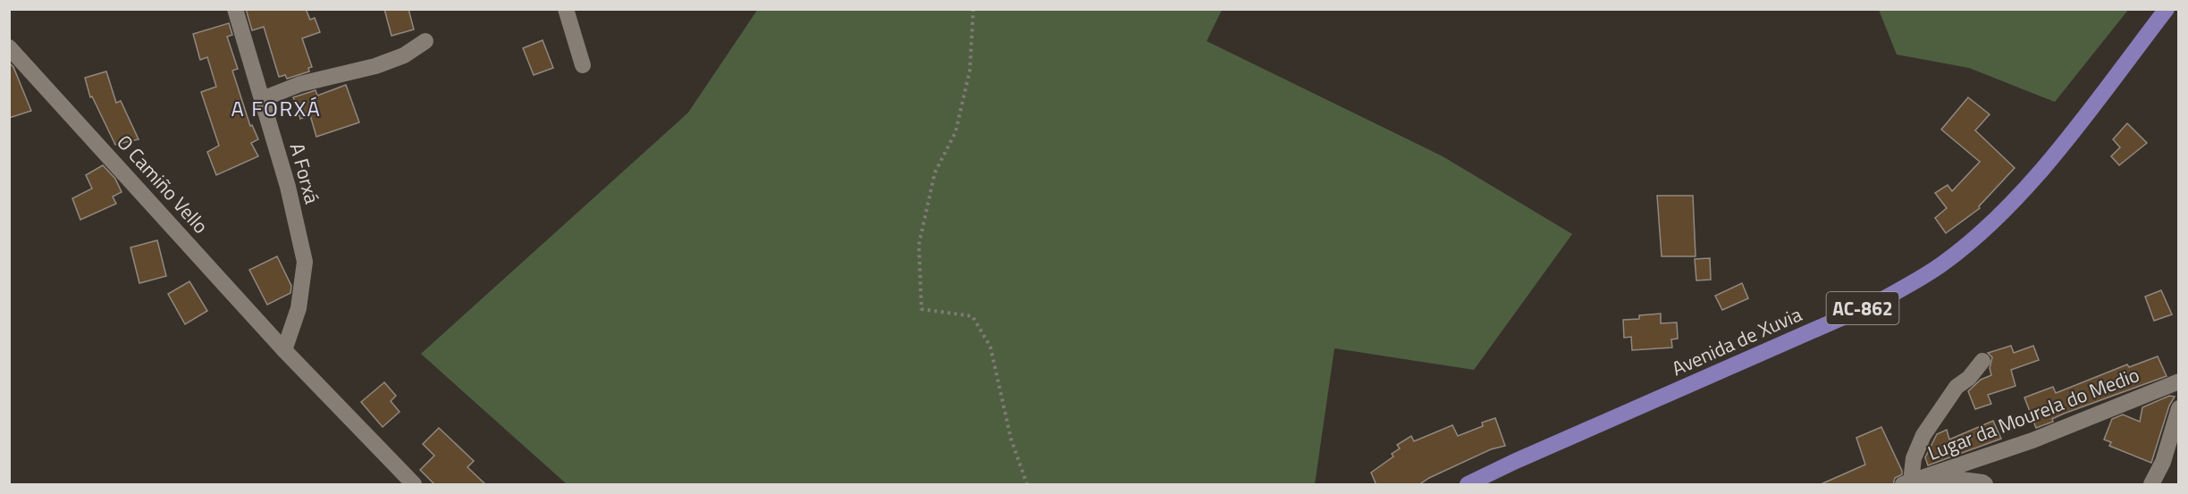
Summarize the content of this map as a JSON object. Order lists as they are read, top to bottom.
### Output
{
  "streets": {
    "main road": ["AC-862", "Avenida de Xuvia"],
    "street": ["A Forxá", "O Camiño Vello", "Lugar da Mourela do Medio"]
  },
  "crossings": [
    ["A Forxá", "O Camiño Vello"]
  ],
  "districts": ["A FORXÁ"]
}
